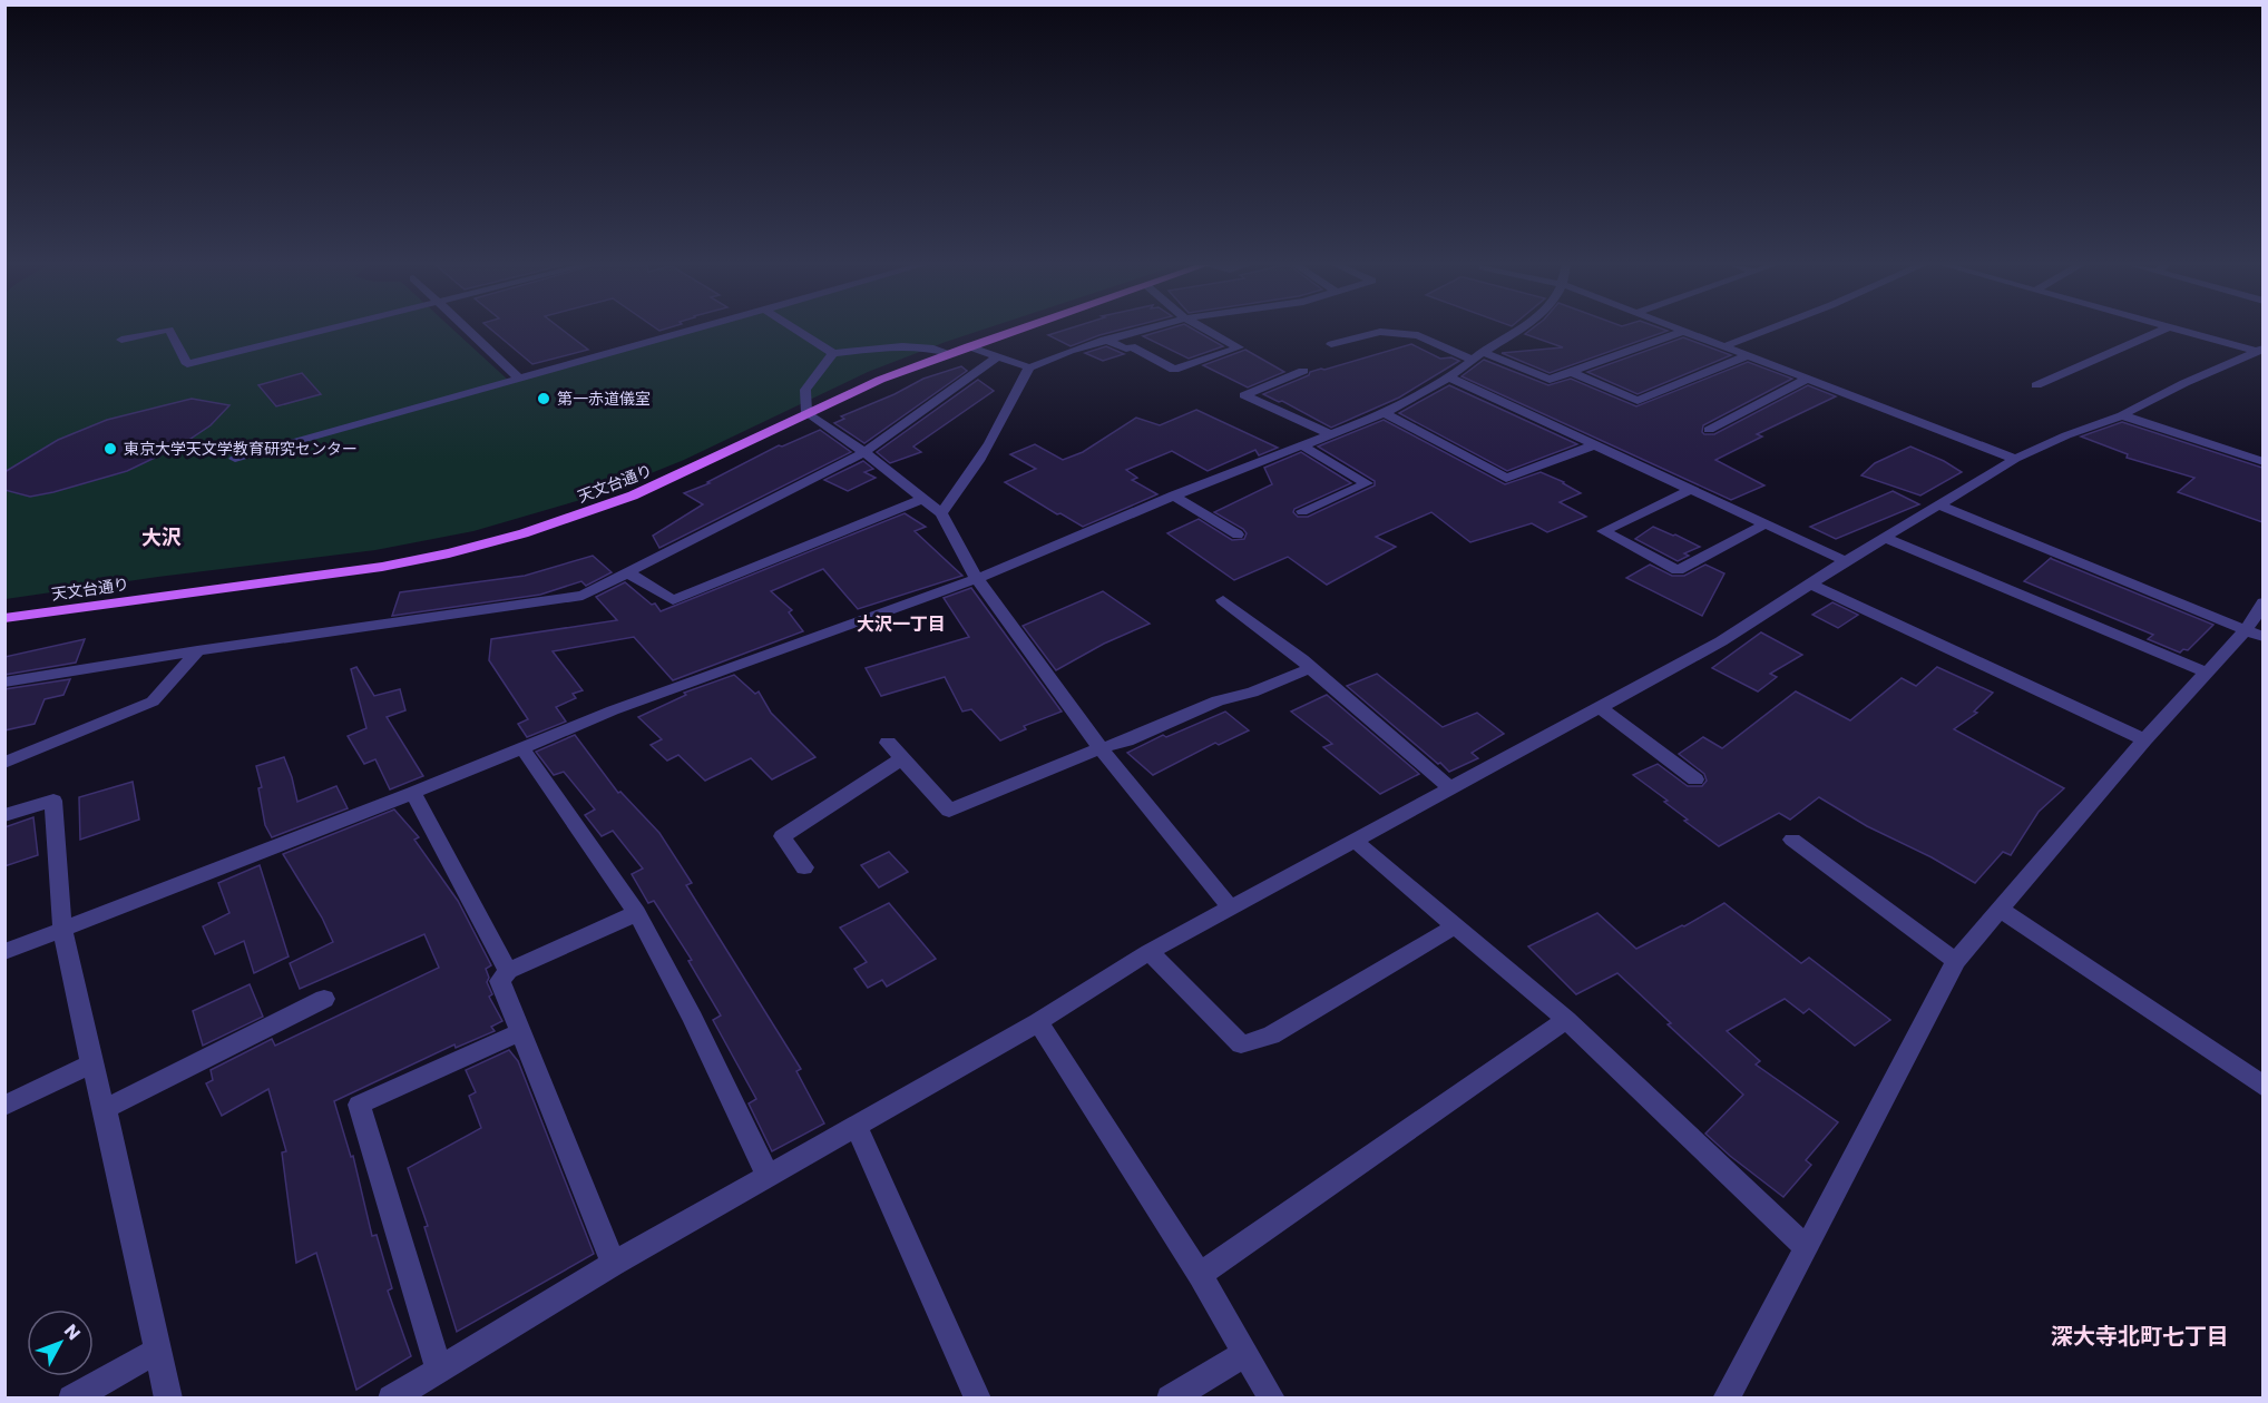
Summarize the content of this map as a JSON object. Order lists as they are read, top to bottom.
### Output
{
  "streets": {
    "main road": ["天文台通り"]
  },
  "districts": ["大沢", "大沢一丁目", "深大寺北町七丁目"],
  "places": ["第一赤道儀室", "東京大学天文学教育研究センター"],
  "north": "top right"
}
